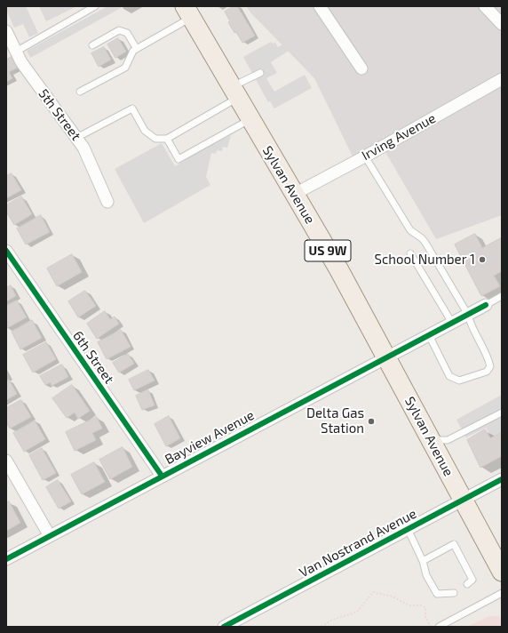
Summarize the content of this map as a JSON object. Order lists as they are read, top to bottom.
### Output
{
  "streets": {
    "main road": ["Sylvan Avenue", "US 9W"],
    "street": [
      "5th Street",
      "Irving Avenue",
      "6th Street",
      "Bayview Avenue",
      "Van Nostrand Avenue"
    ]
  },
  "crossings": [
    ["Irving Avenue", "Sylvan Avenue"],
    ["Sylvan Avenue", "Bayview Avenue"],
    ["Sylvan Avenue", "Van Nostrand Avenue"],
    ["6th Street", "Bayview Avenue"]
  ],
  "places": ["School Number 1", "Delta Gas Station"]
}
